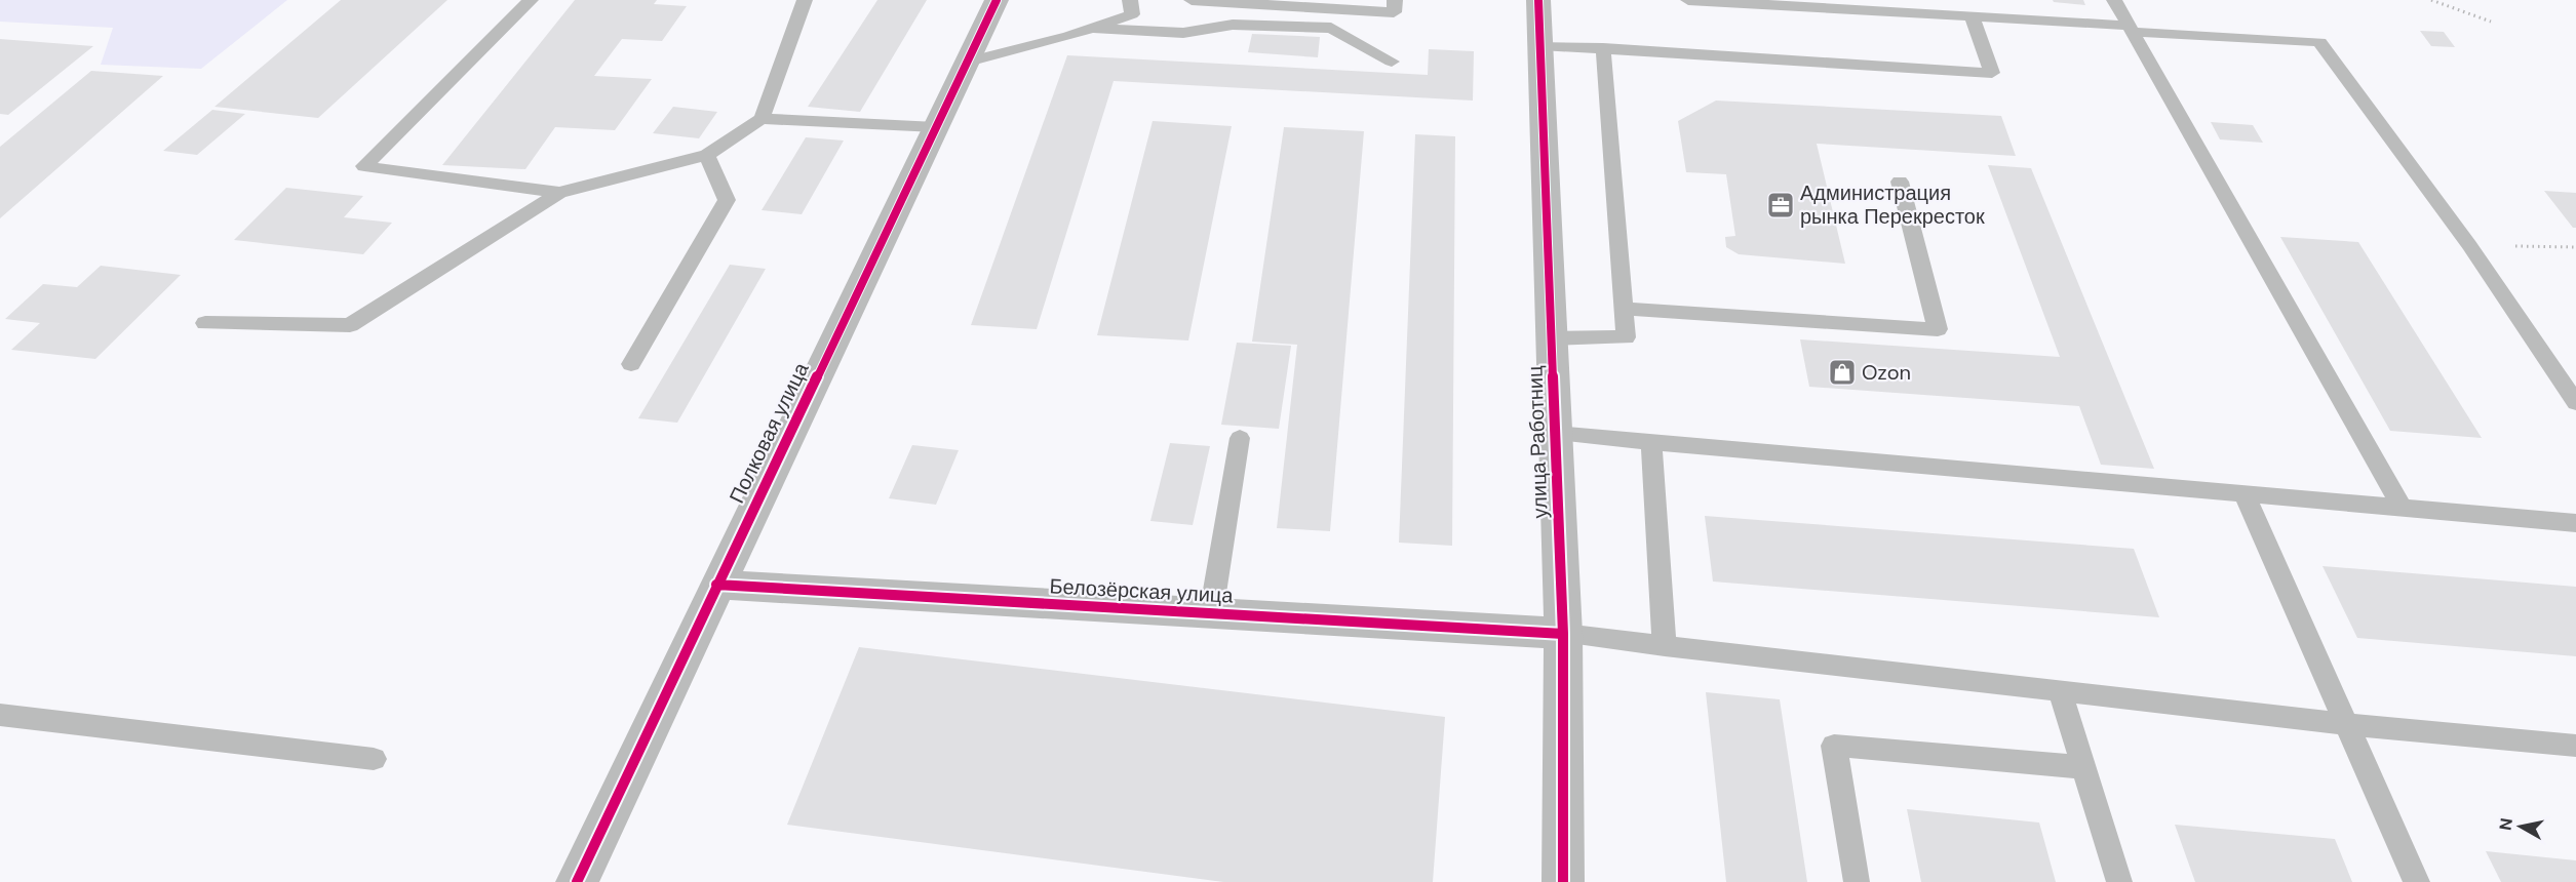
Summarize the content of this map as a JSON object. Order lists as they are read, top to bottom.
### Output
{
  "streets": {
    "street": ["Полковая улица", "улица Работниц", "Белозёрская улица"]
  },
  "crossings": [
    ["Полковая улица", "Белозёрская улица"],
    ["улица Работниц", "Белозёрская улица"]
  ],
  "places": {
    "office": ["Администрация рынка Перекресток"],
    "shop": ["Ozon"]
  },
  "north": "left"
}
